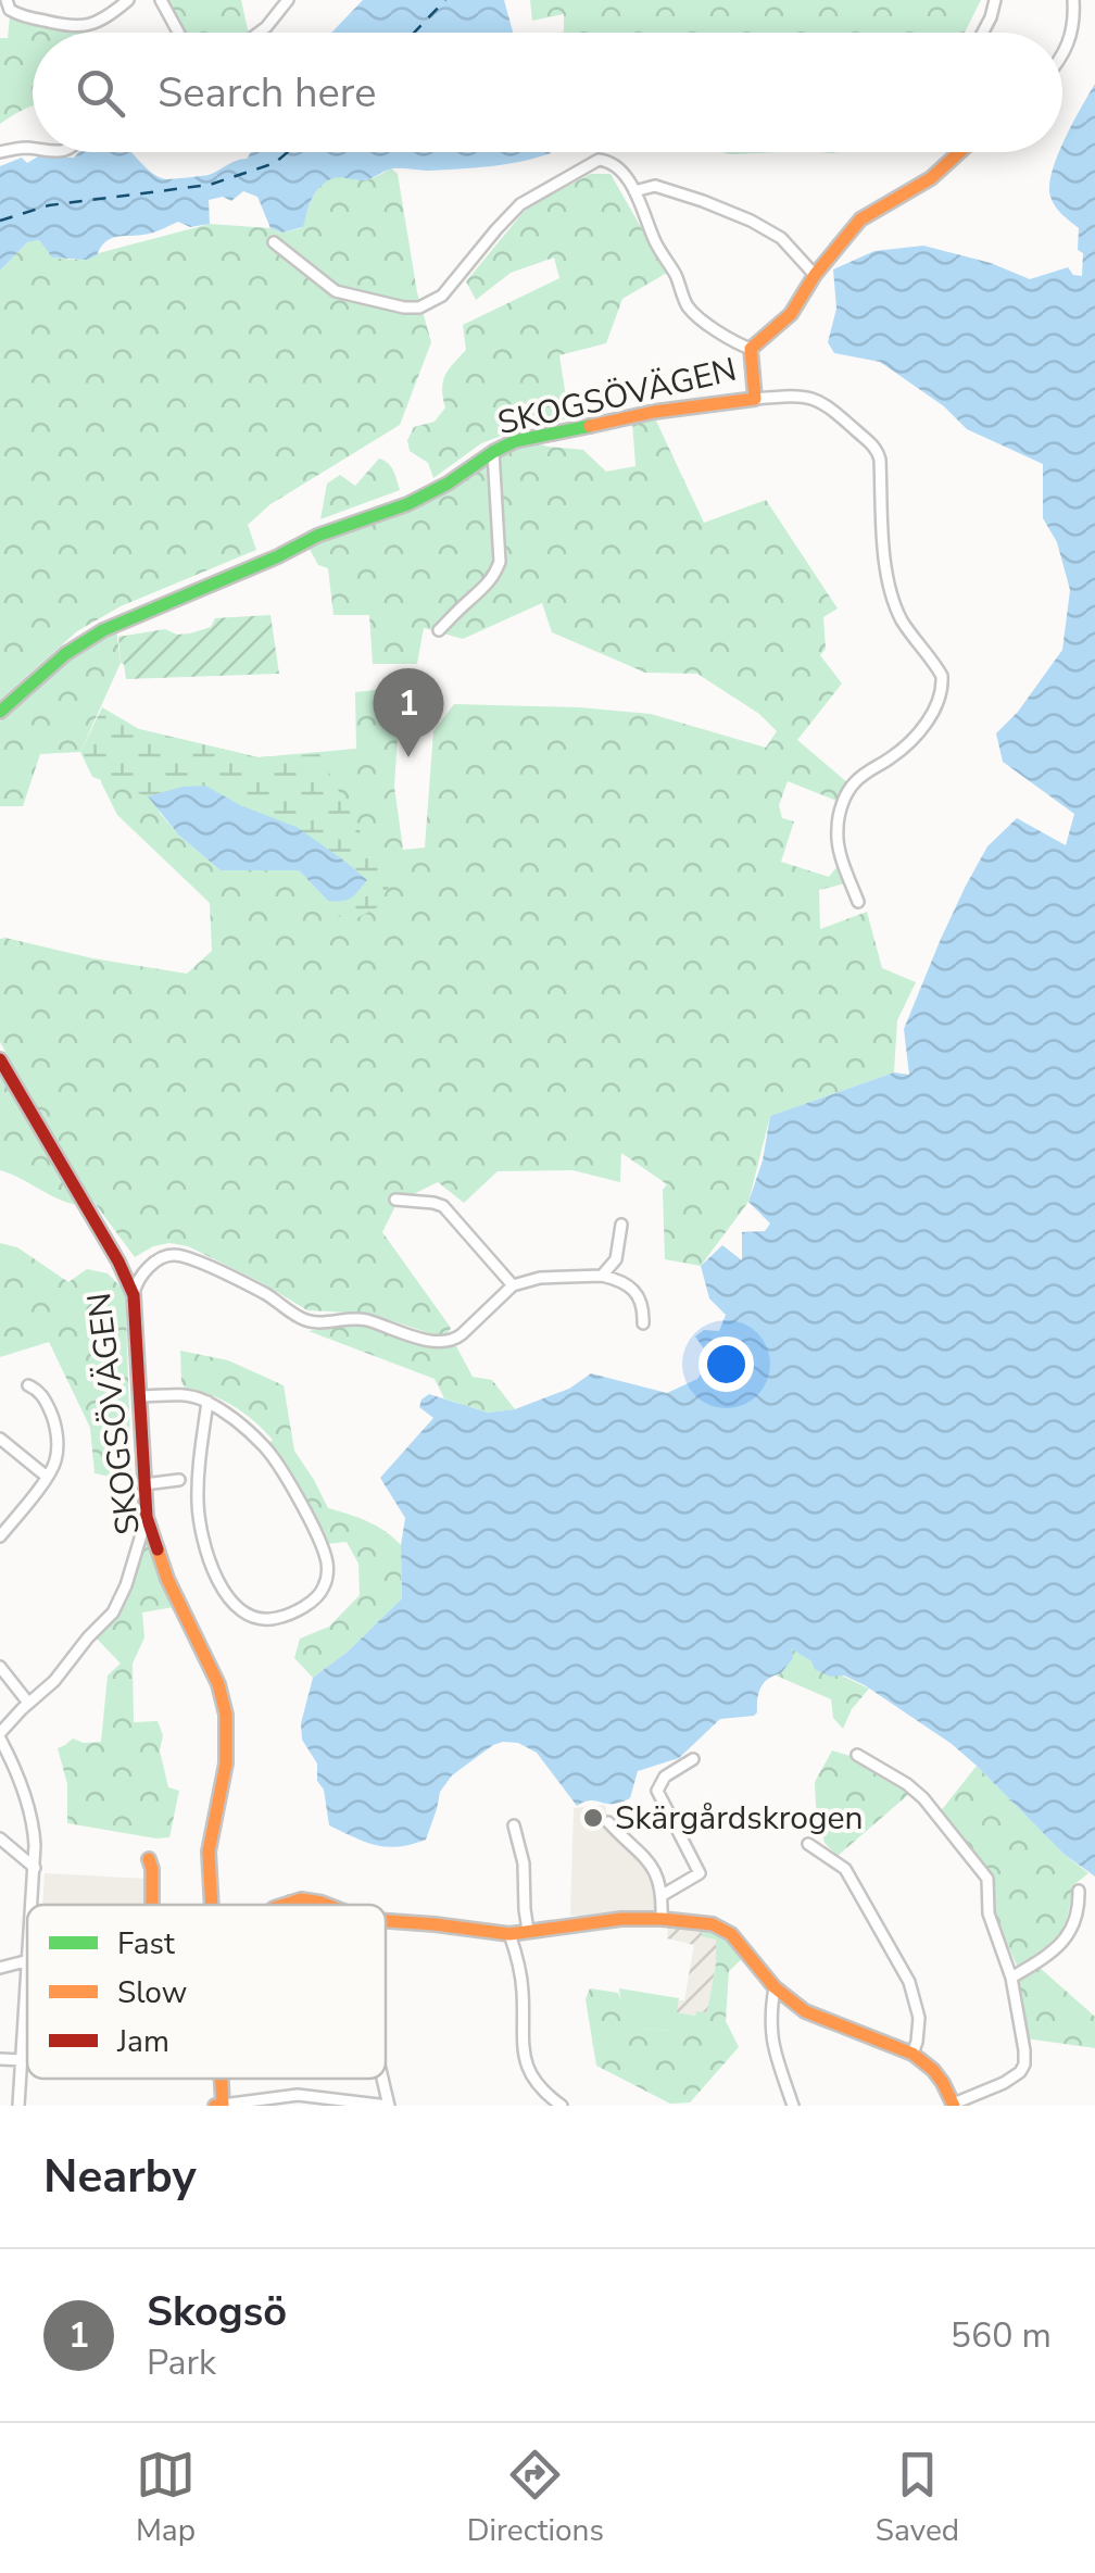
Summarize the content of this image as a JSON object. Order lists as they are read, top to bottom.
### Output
{
  "streets": {
    "street": ["SKOGSÖVÄGEN"]
  },
  "places": ["Skärgårdskrogen"],
  "legend": ["Fast", "Slow", "Jam"],
  "page": {
    "search": "Search here",
    "pins": "1",
    "heading": "Nearby",
    "list": [
      {
        "mark": "1",
        "name": "Skogsö",
        "note": "Park",
        "value": "560 m"
      }
    ],
    "nav": ["Map", "Directions", "Saved"]
  }
}
